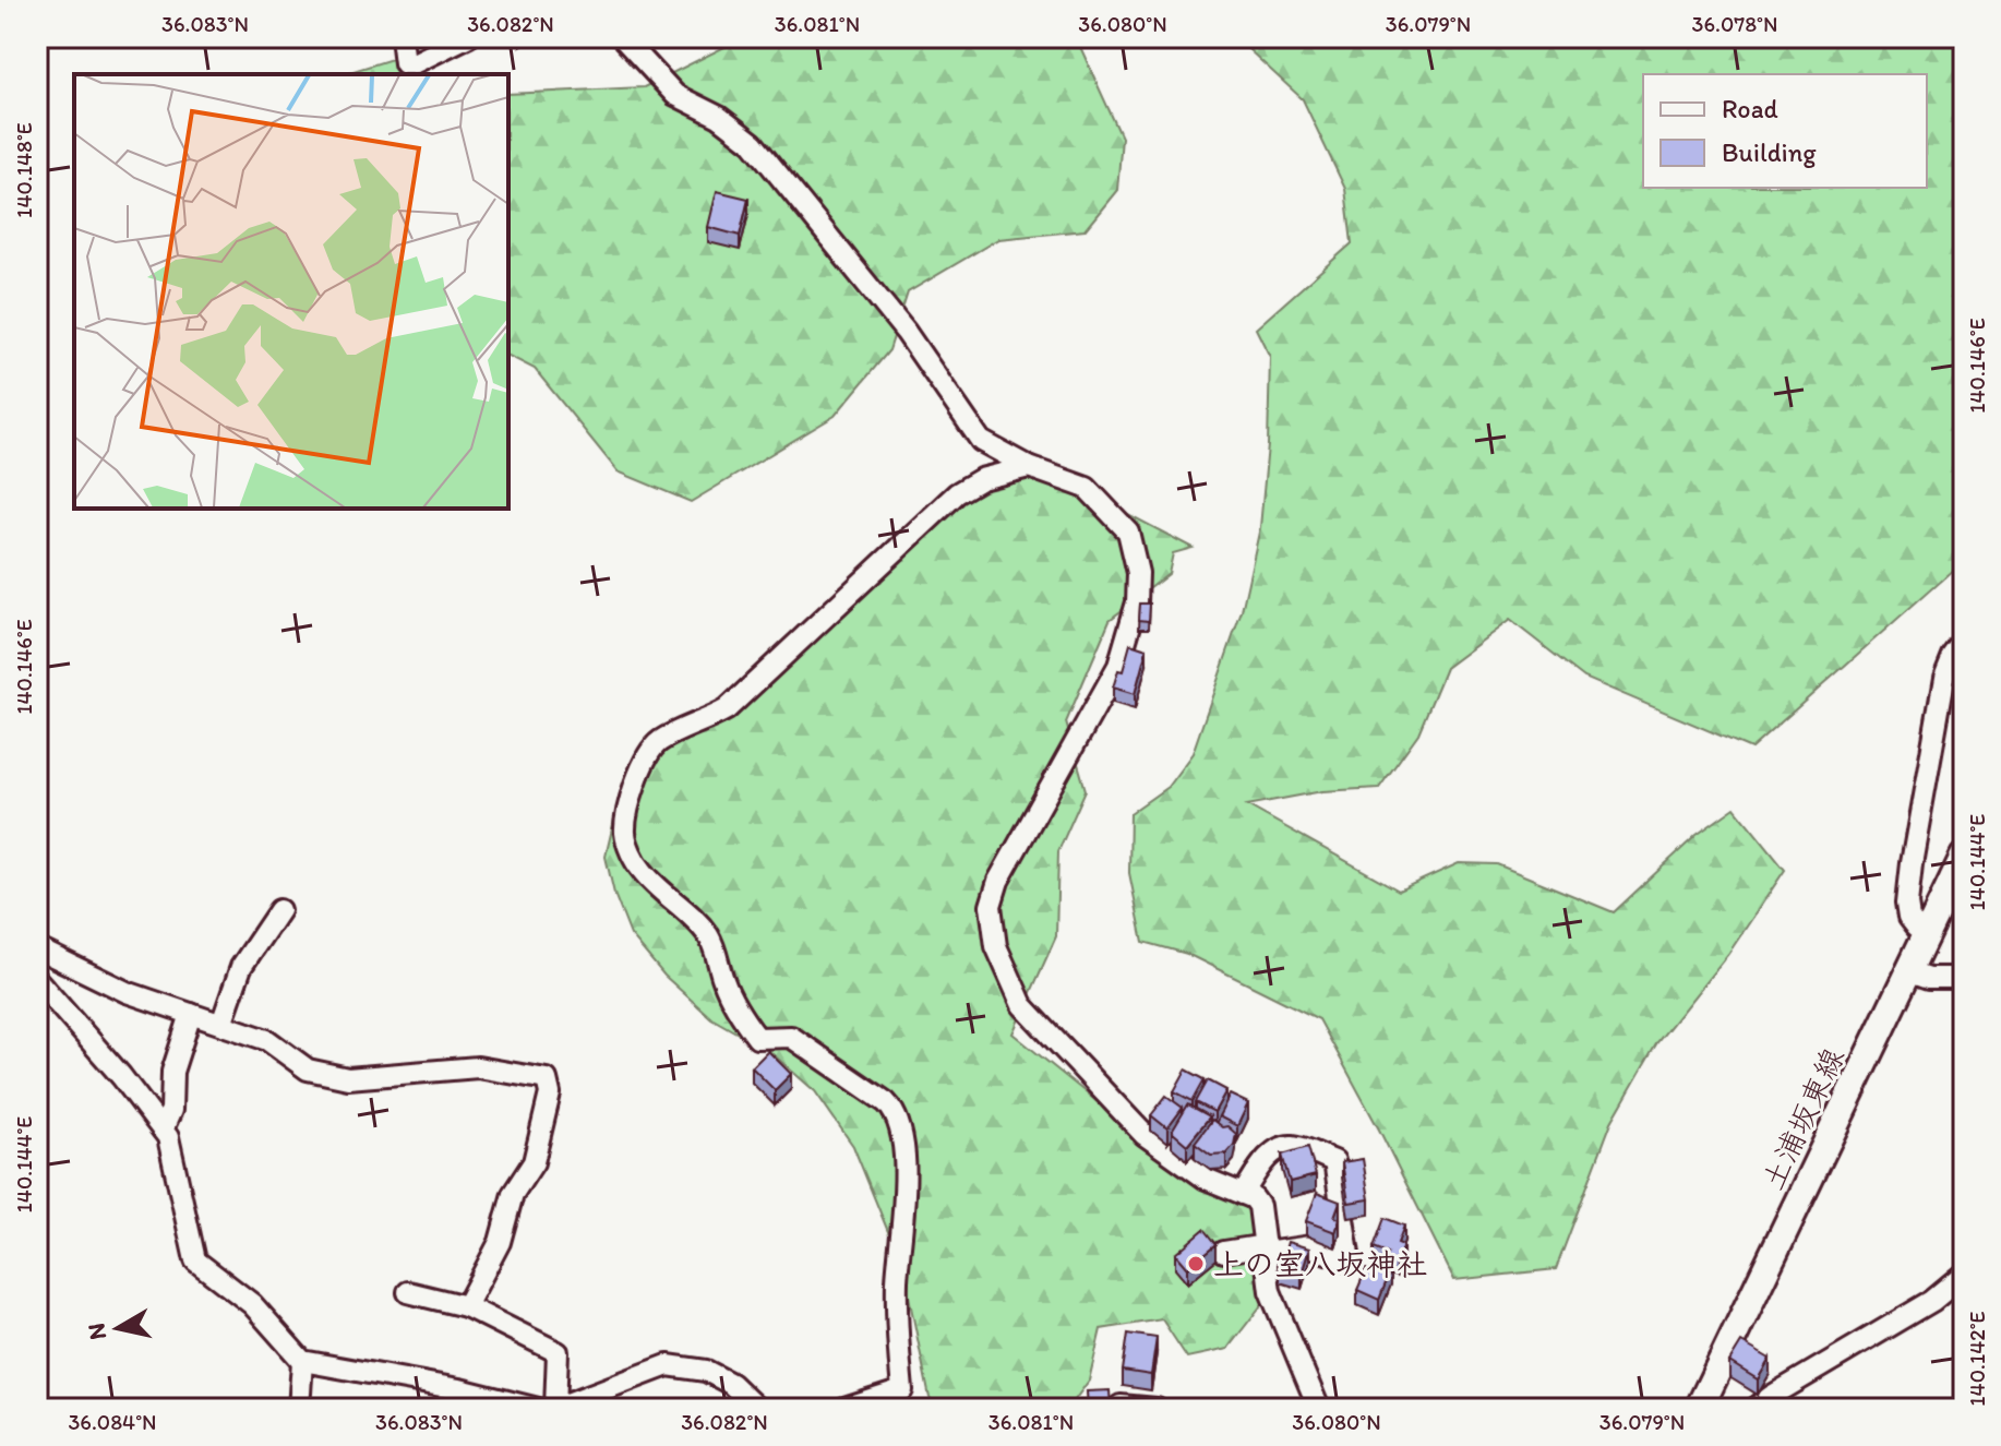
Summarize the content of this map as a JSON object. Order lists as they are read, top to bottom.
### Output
{
  "streets": {
    "main road": ["土浦坂東線"]
  },
  "places": ["上の室八坂神社"],
  "legend": ["Road", "Building"],
  "north": "left",
  "coordinates": [
    "36.083°N",
    "36.082°N",
    "36.081°N",
    "36.080°N",
    "36.079°N",
    "36.078°N",
    "140.148°E",
    "140.146°E",
    "140.144°E",
    "140.142°E",
    "36.084°N"
  ]
}
